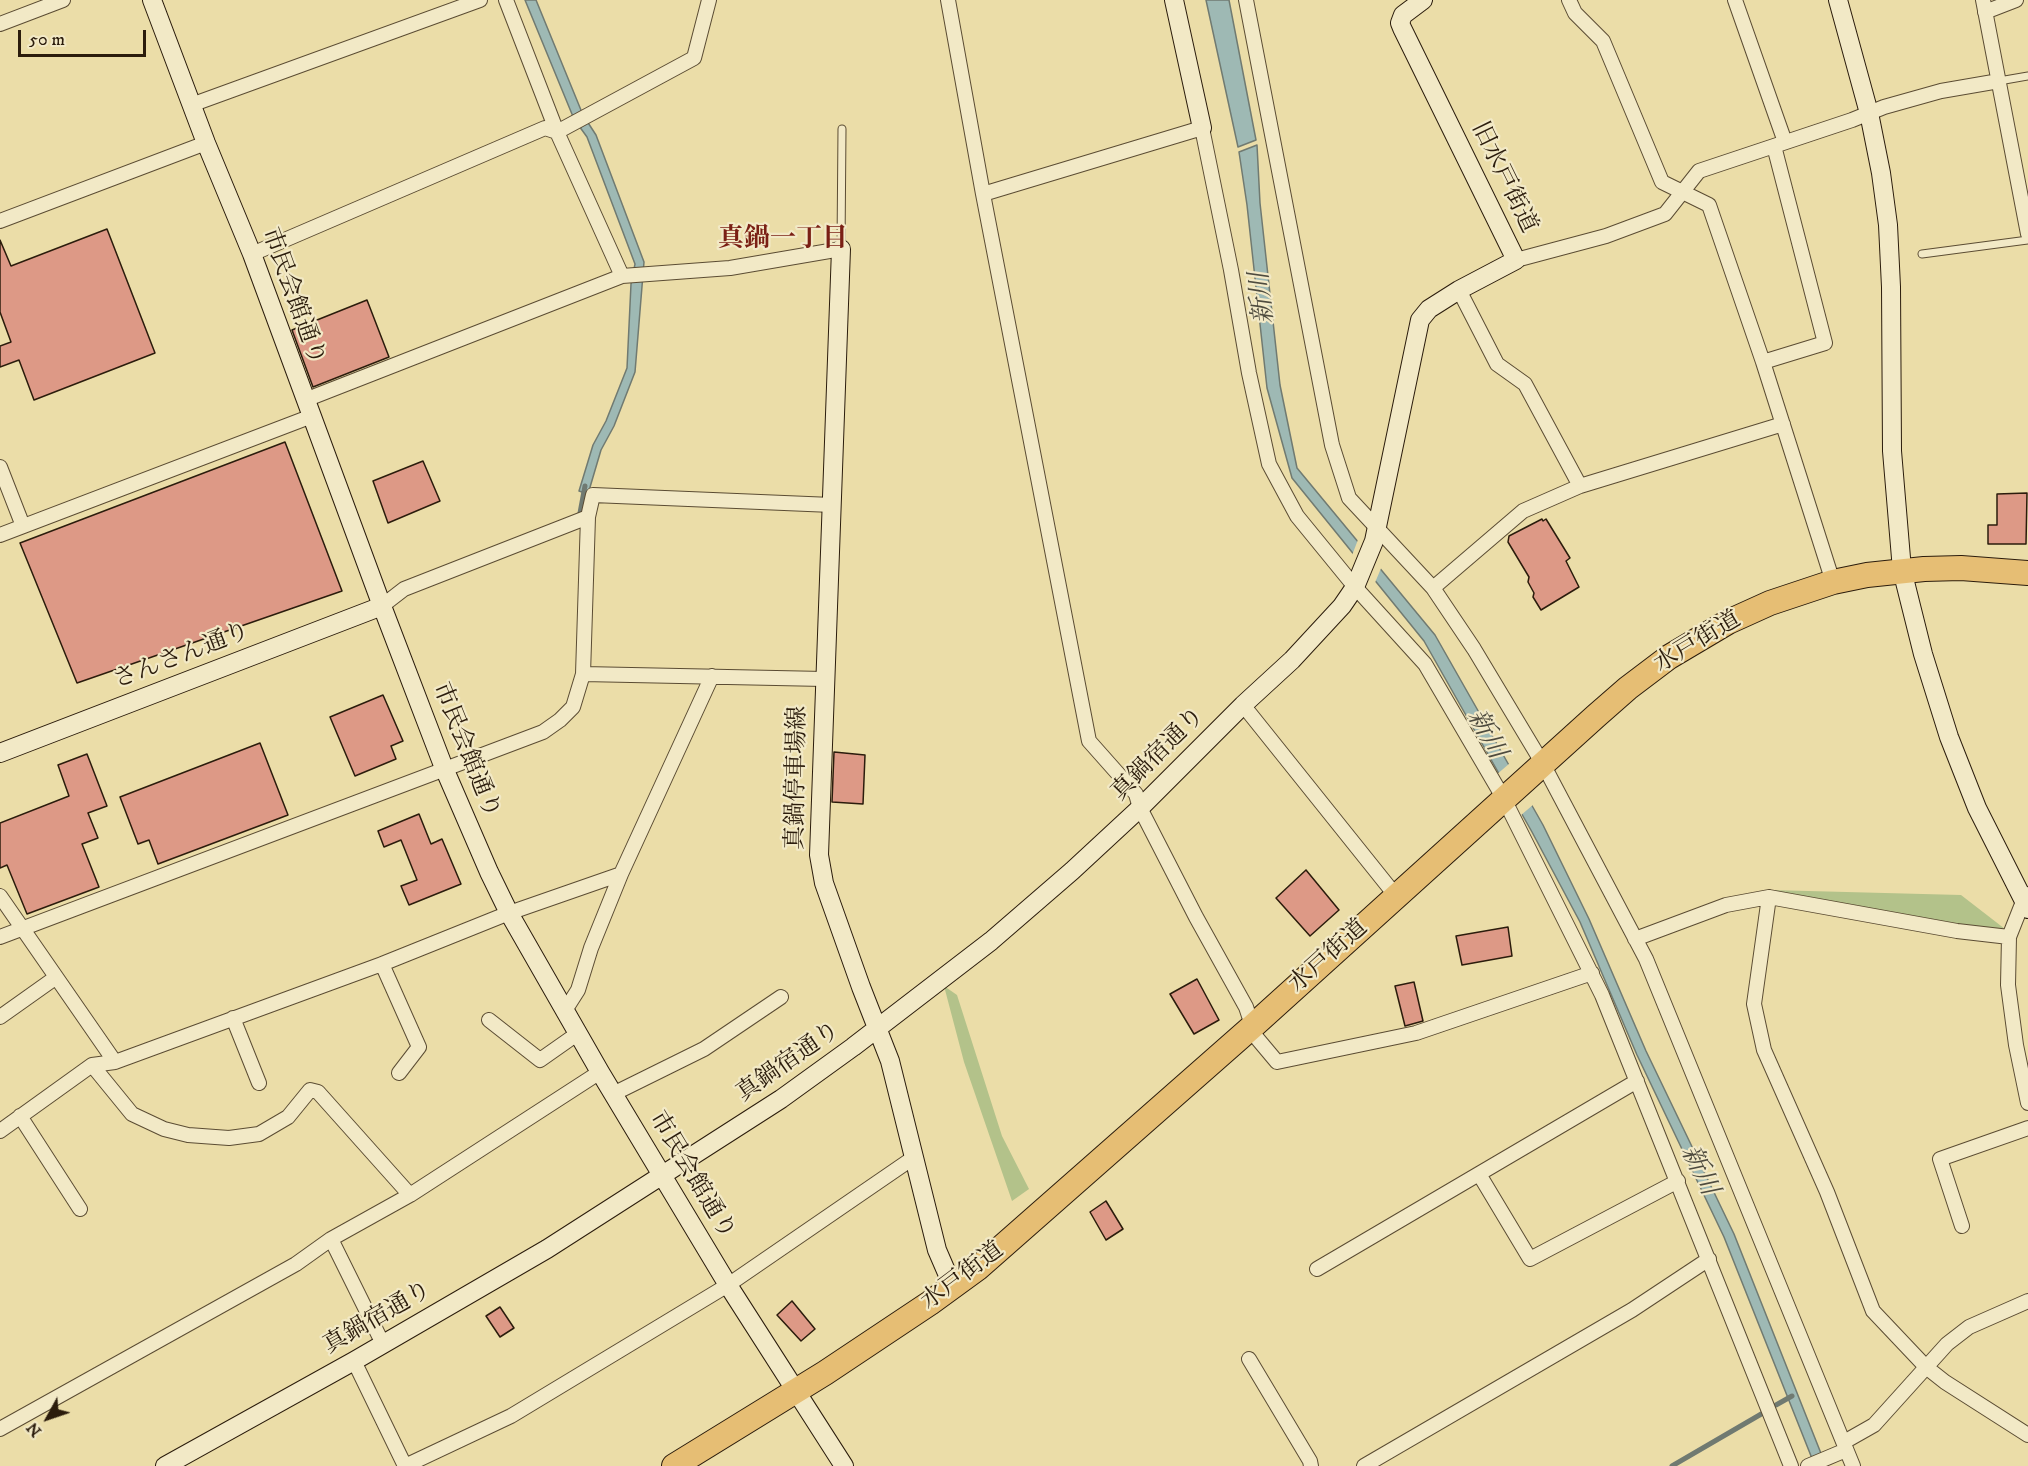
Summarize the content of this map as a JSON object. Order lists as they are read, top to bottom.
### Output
{
  "streets": {
    "highway": ["水戸街道"],
    "street": [
      "旧水戸街道",
      "市民会館通り",
      "さんさん通り",
      "真鍋宿通り",
      "真鍋停車場線"
    ]
  },
  "crossings": [
    ["旧水戸街道", "真鍋宿通り"],
    ["市民会館通り", "水戸街道"],
    ["市民会館通り", "さんさん通り"],
    ["市民会館通り", "真鍋宿通り"],
    ["水戸街道", "真鍋停車場線"],
    ["真鍋宿通り", "真鍋停車場線"]
  ],
  "districts": ["真鍋一丁目"],
  "water": ["新川"],
  "scale_bar": "50 m",
  "north": "bottom left"
}
